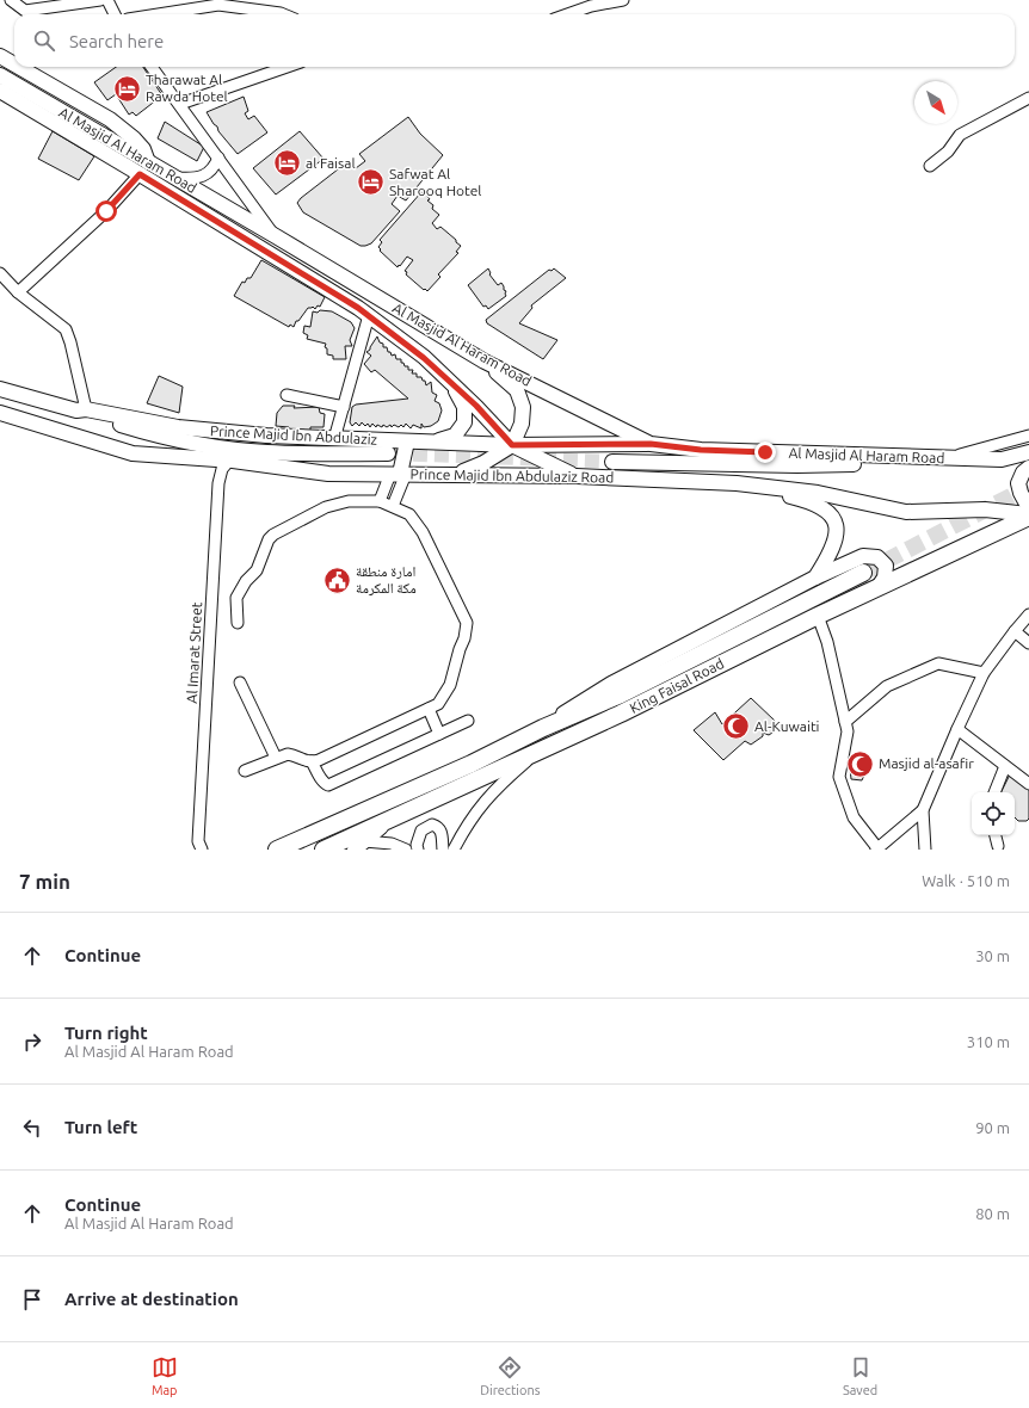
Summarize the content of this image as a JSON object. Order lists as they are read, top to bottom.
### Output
{
  "streets": {
    "highway": ["King Faisal Road"],
    "main road": ["Al Masjid Al Haram Road", "Prince Majid Ibn Abdulaziz", "Prince Majid Ibn Abdulaziz Road"],
    "street": ["Al Imarat Street"]
  },
  "crossings": [
    ["Al Masjid Al Haram Road", "Prince Majid Ibn Abdulaziz"],
    ["Al Masjid Al Haram Road", "Prince Majid Ibn Abdulaziz Road"],
    ["Prince Majid Ibn Abdulaziz Road", "Al Imarat Street"],
    ["Prince Majid Ibn Abdulaziz Road", "King Faisal Road"]
  ],
  "places": {
    "hotel": ["Tharawat Al Rawda Hotel", "al Faisal", "Safwat Al Sharooq Hotel"],
    "public building": ["امارة منطقة مكة المكرمة"],
    "mosque": ["Al-Kuwaiti", "Masjid al-asafir"]
  },
  "north": "bottom right",
  "page": {
    "search": "Search here",
    "heading": ["7 min", "Walk · 510 m"],
    "list": [
      ["Continue", "30 m"],
      ["Turn right", "Al Masjid Al Haram Road", "310 m"],
      ["Turn left", "90 m"],
      ["Continue", "Al Masjid Al Haram Road", "80 m"],
      "Arrive at destination"
    ],
    "nav": ["Map", "Directions", "Saved"]
  }
}
